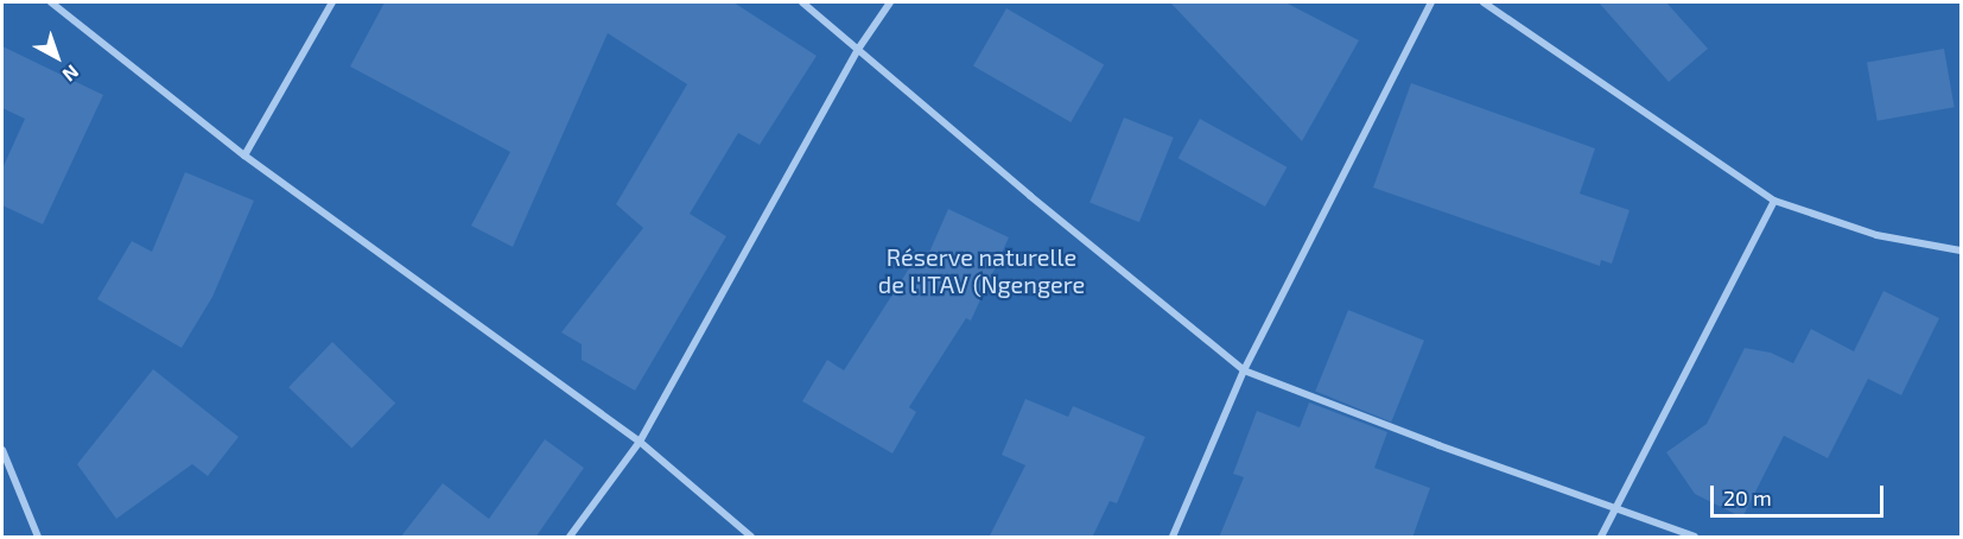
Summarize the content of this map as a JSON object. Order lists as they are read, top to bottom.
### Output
{
  "parks": ["Réserve naturelle de l'ITAV (Ngengere"],
  "scale_bar": "20 m",
  "north": "bottom right"
}
